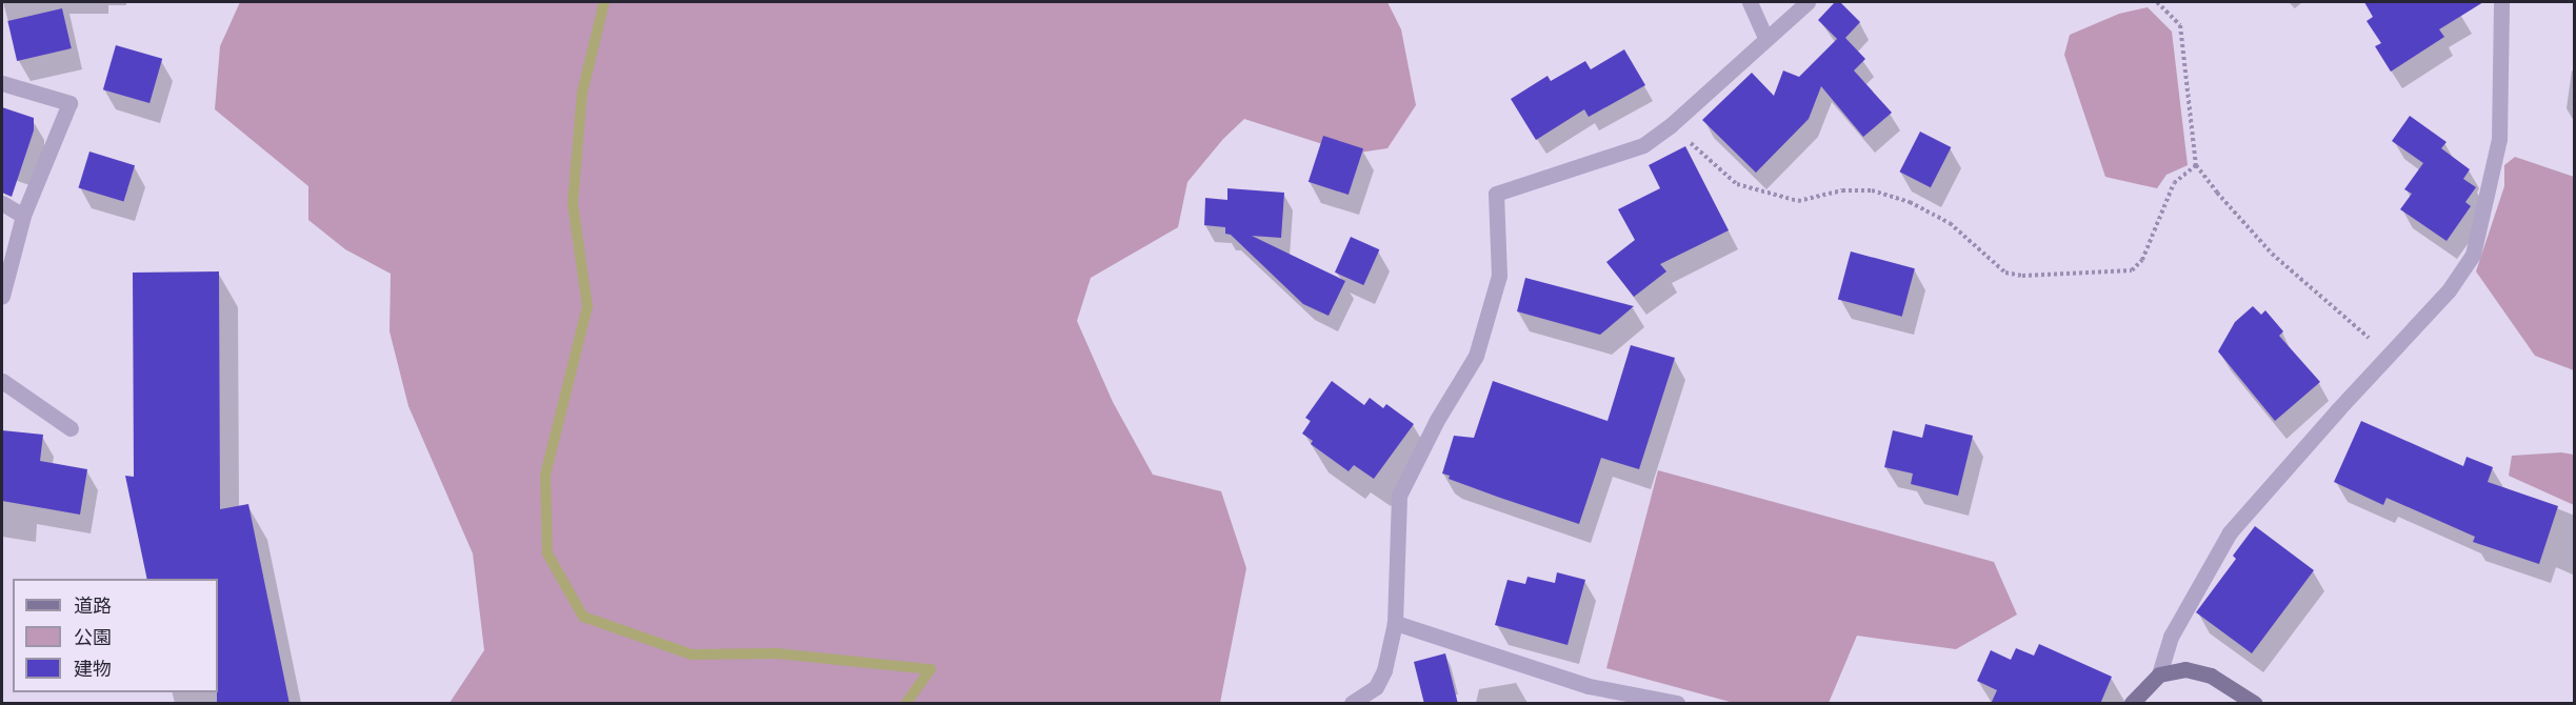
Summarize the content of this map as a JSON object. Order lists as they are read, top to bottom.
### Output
{
  "legend": ["道路", "公園", "建物"]
}
